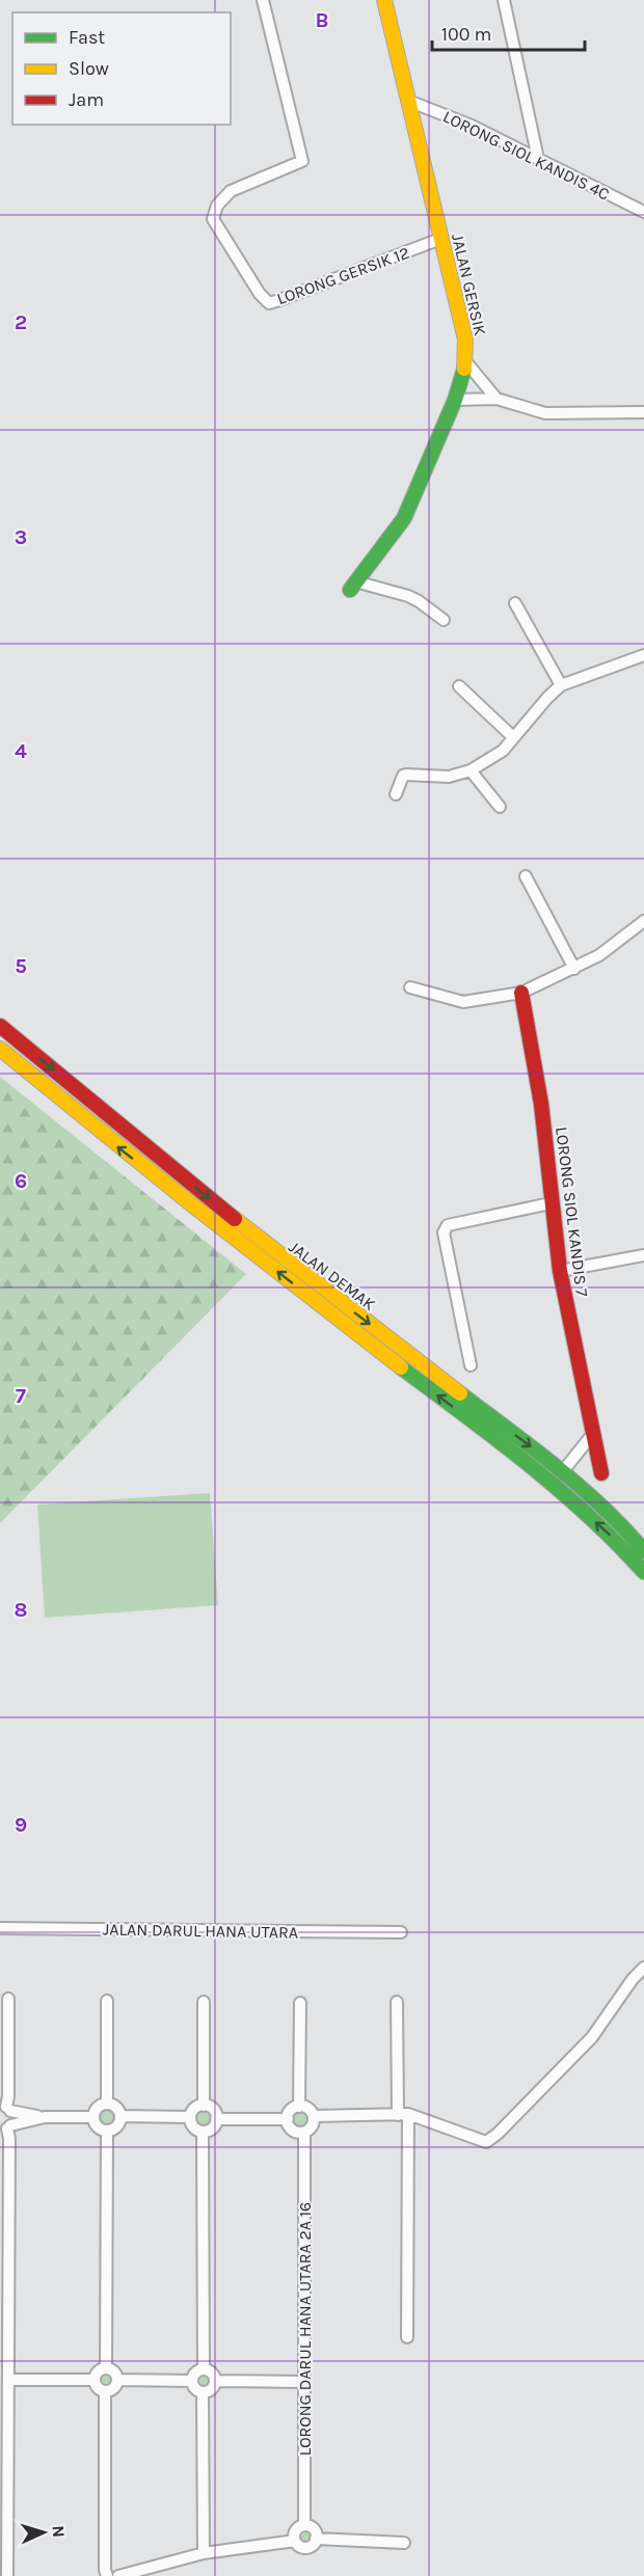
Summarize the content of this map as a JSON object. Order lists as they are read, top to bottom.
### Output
{
  "streets": {
    "main road": ["JALAN GERSIK", "LORONG SIOL KANDIS 7", "JALAN DEMAK"],
    "street": [
      "LORONG SIOL KANDIS 4C",
      "LORONG GERSIK 12",
      "JALAN DARUL HANA UTARA",
      "LORONG DARUL HANA UTARA 2A 16"
    ]
  },
  "crossings": [
    ["LORONG SIOL KANDIS 4C", "JALAN GERSIK"],
    ["LORONG GERSIK 12", "JALAN GERSIK"]
  ],
  "legend": ["Fast", "Slow", "Jam"],
  "scale_bar": "100 m",
  "north": "right",
  "grid": {
    "columns": ["B"],
    "rows": [
      "2",
      "3",
      "4",
      "5",
      "6",
      "7",
      "8",
      "9"
    ]
  }
}
